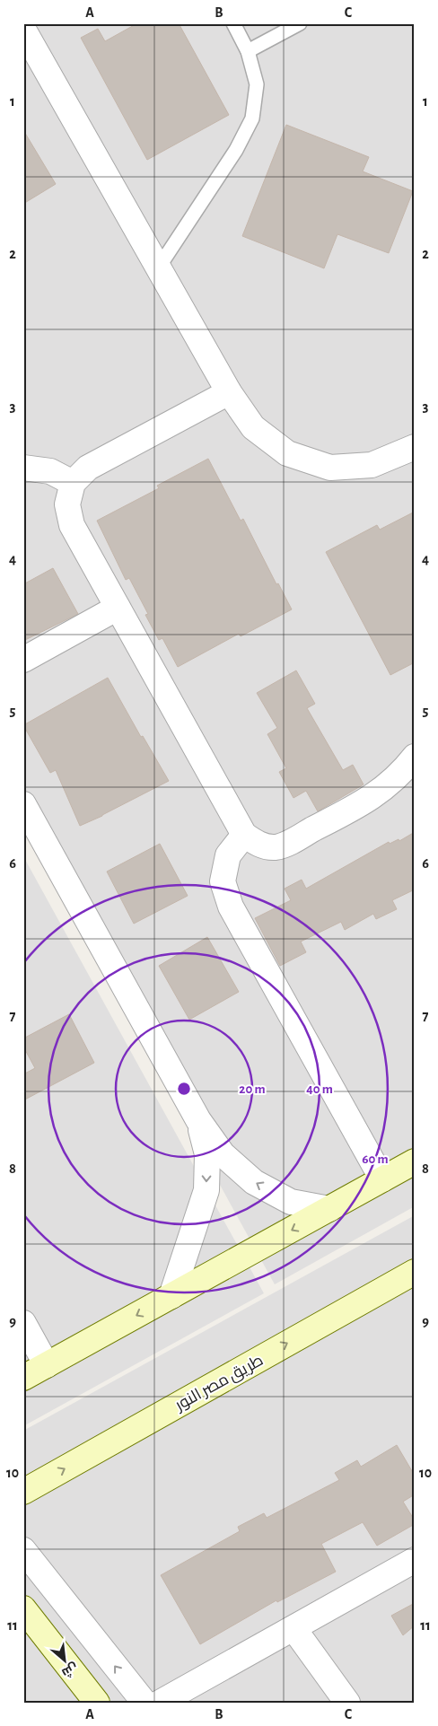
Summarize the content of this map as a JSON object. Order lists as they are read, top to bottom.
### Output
{
  "streets": {
    "street": ["طريق مصر النور"]
  },
  "north": "bottom right",
  "grid": {
    "columns": ["A", "B", "C"],
    "rows": [
      "1",
      "2",
      "3",
      "4",
      "5",
      "6",
      "7",
      "8",
      "9",
      "10",
      "11"
    ]
  },
  "rings": ["20 m", "40 m", "60 m"]
}
